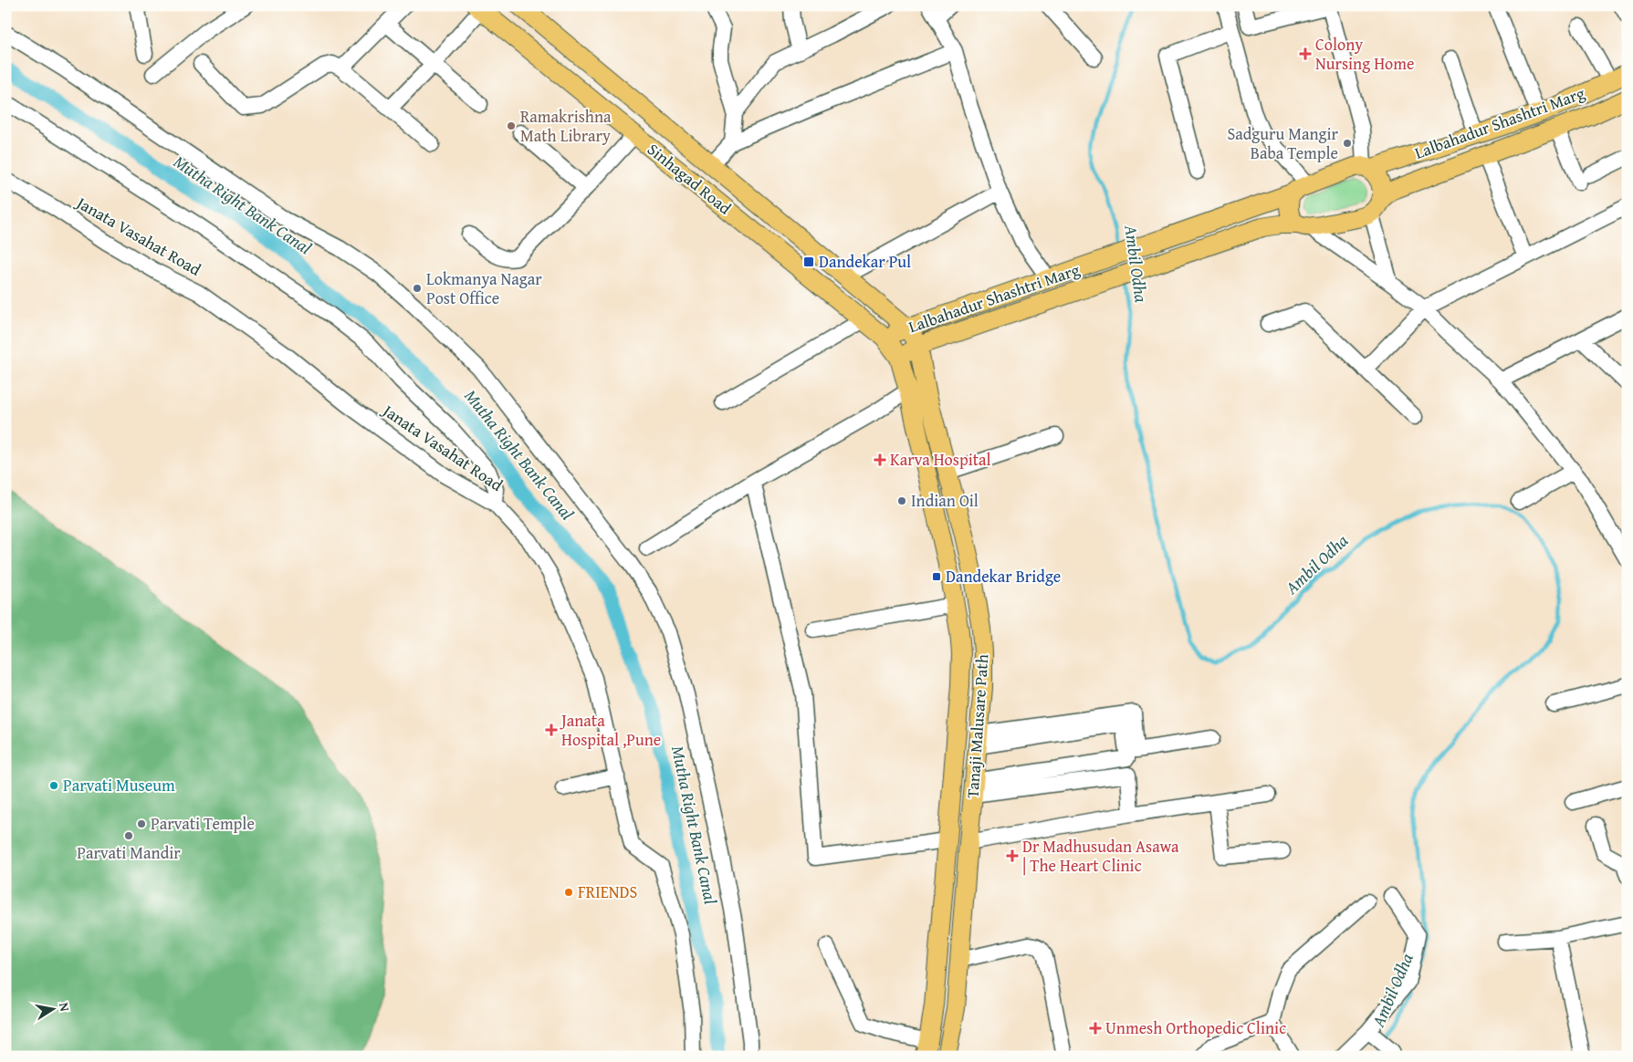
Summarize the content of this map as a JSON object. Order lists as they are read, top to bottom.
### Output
{
  "streets": {
    "main road": ["Lalbahadur Shashtri Marg", "Sinhagad Road", "Tanaji Malusare Path"],
    "street": ["Janata Vasahat Road"]
  },
  "crossings": [
    ["Lalbahadur Shashtri Marg", "Sinhagad Road"],
    ["Lalbahadur Shashtri Marg", "Tanaji Malusare Path"],
    ["Sinhagad Road", "Tanaji Malusare Path"]
  ],
  "water": ["Mutha Right Bank Canal", "Ambil Odha"],
  "places": {
    "health": [
      "Colony Nursing Home",
      "Karva Hospital",
      "Janata Hospital ,Pune",
      "Dr Madhusudan Asawa | The Heart Clinic",
      "Unmesh Orthopedic Clinic"
    ],
    "other": [
      "Ramakrishna Math Library",
      "Sadguru Mangir Baba Temple",
      "Lokmanya Nagar Post Office",
      "Indian Oil",
      "Parvati Museum",
      "Parvati Temple",
      "Parvati Mandir",
      "FRIENDS"
    ],
    "transit": ["Dandekar Pul", "Dandekar Bridge"]
  },
  "north": "right"
}
